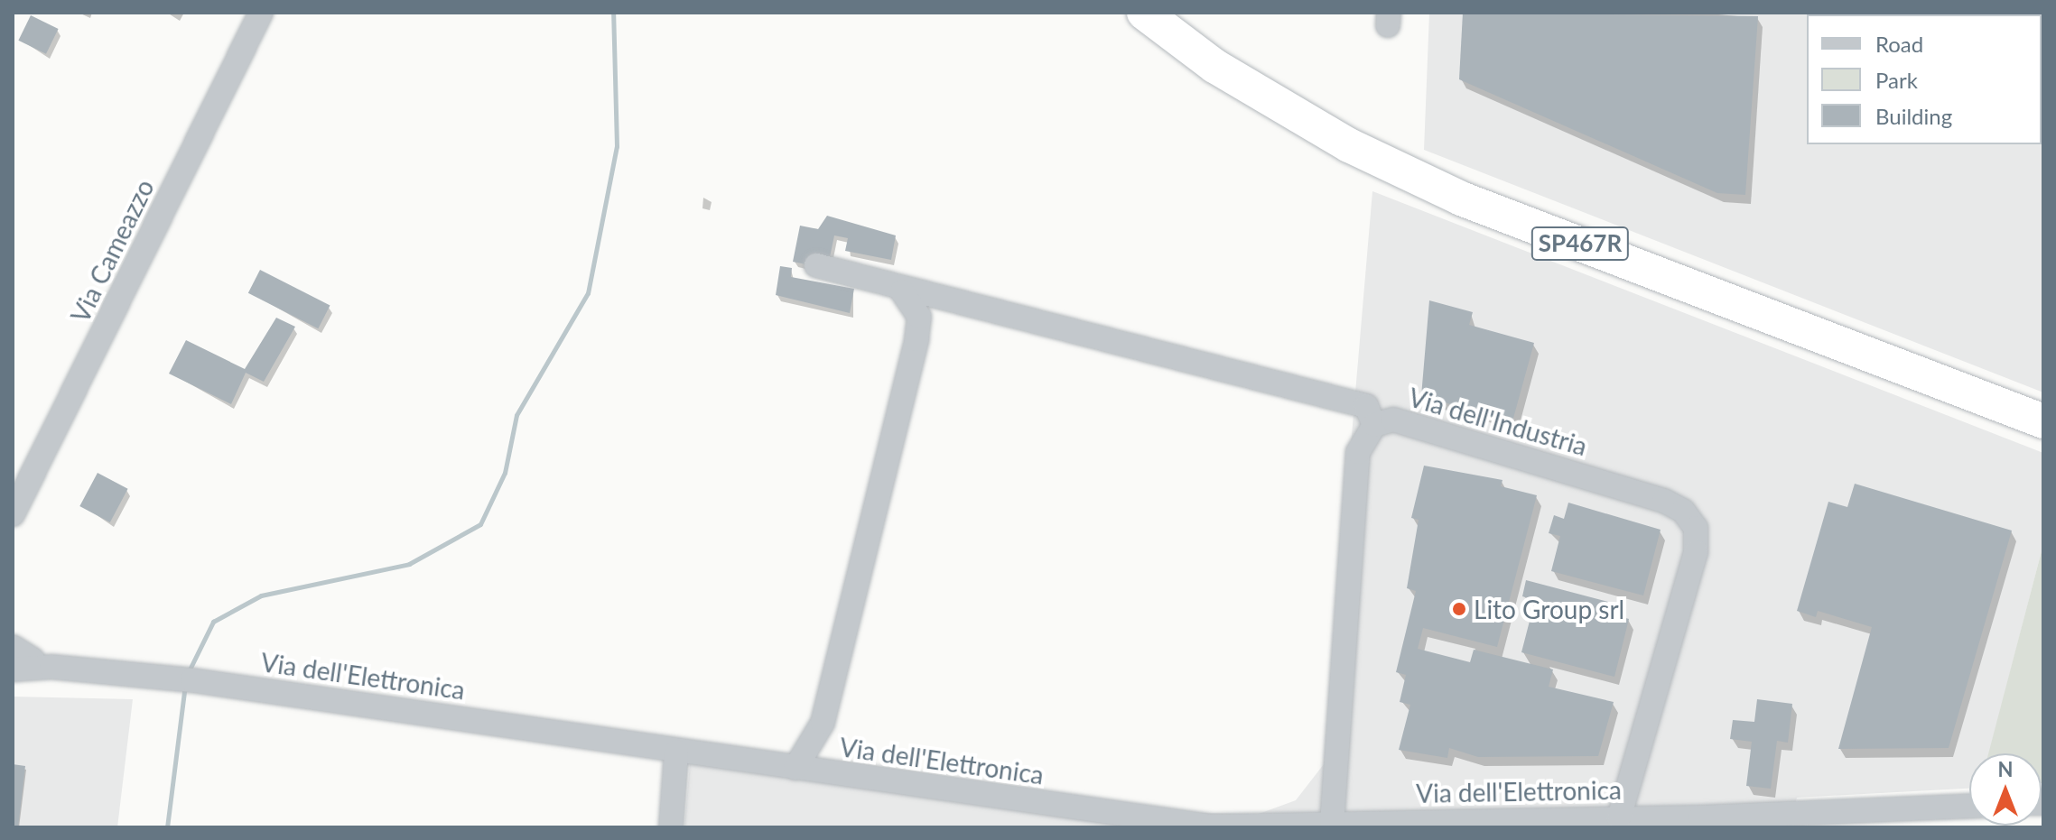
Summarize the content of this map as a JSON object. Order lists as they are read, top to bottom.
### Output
{
  "streets": {
    "highway": ["SP467R"],
    "street": ["Via Cameazzo", "Via dell'Industria", "Via dell'Elettronica"]
  },
  "crossings": [
    ["Via dell'Industria", "Via dell'Elettronica"]
  ],
  "places": ["Lito Group srl"],
  "legend": ["Road", "Park", "Building"],
  "north": "top"
}
